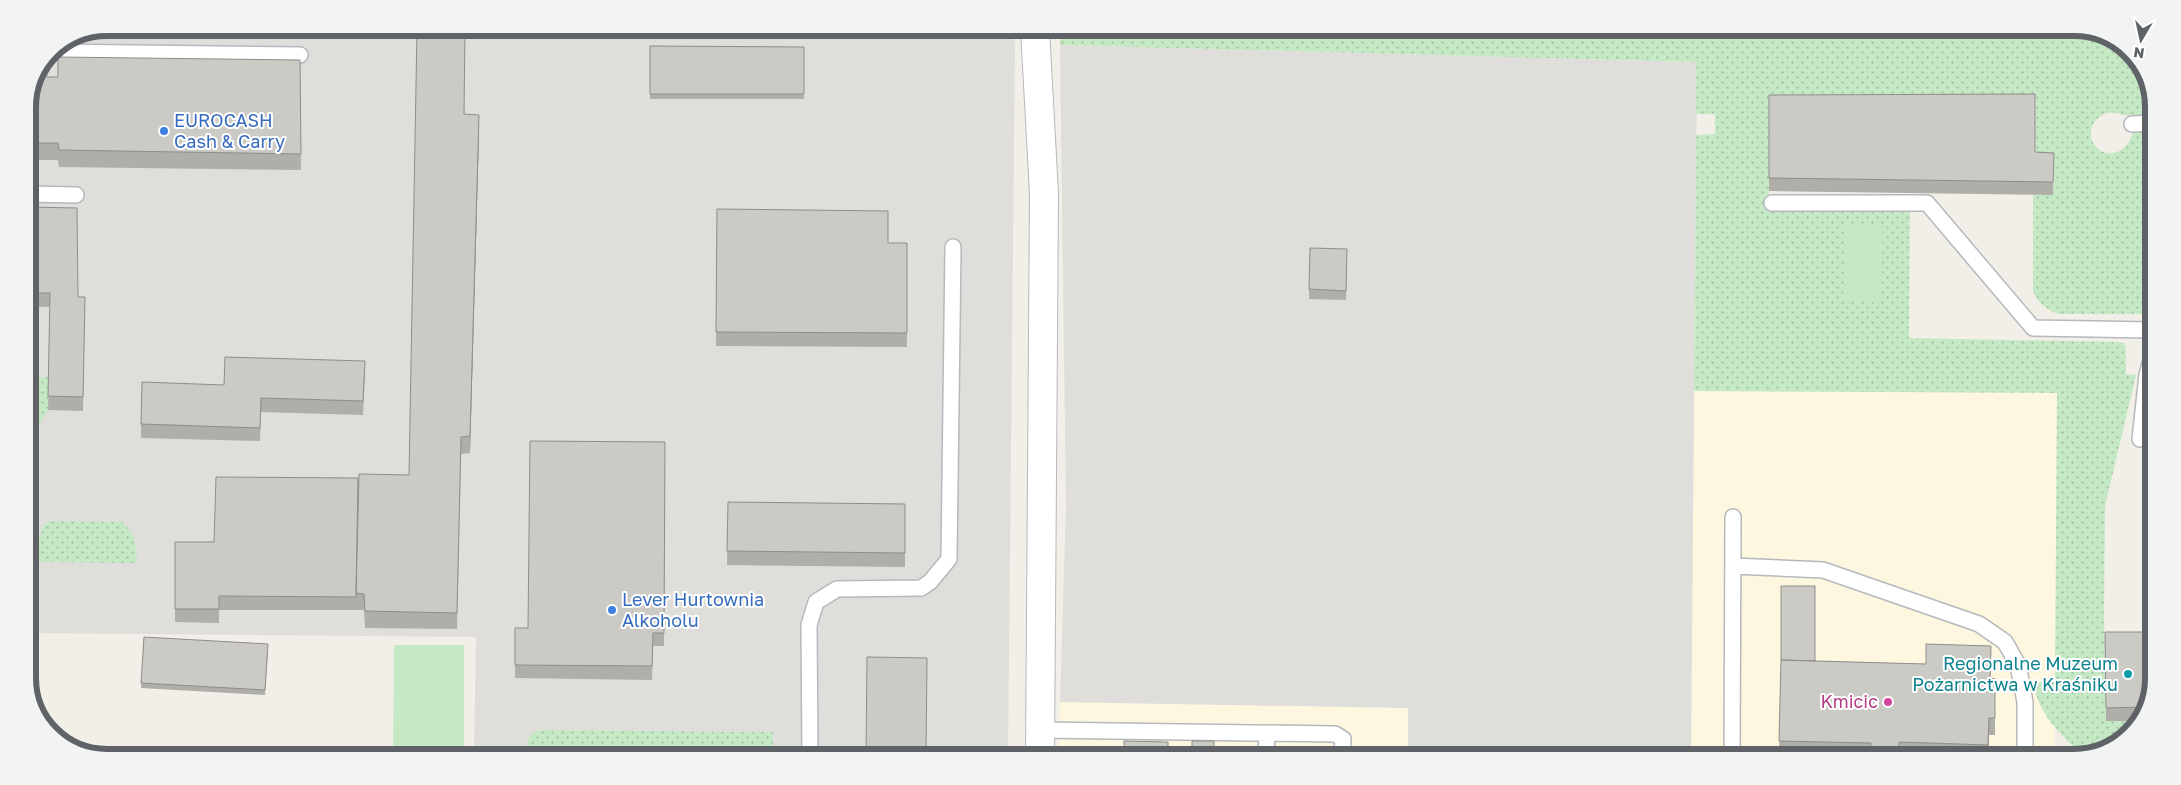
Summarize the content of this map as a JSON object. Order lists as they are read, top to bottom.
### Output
{
  "places": [
    "EUROCASH Cash & Carry",
    "Lever Hurtownia Alkoholu",
    "Regionalne Muzeum Pożarnictwa w Kraśniku",
    "Kmicic"
  ],
  "north": "bottom"
}
